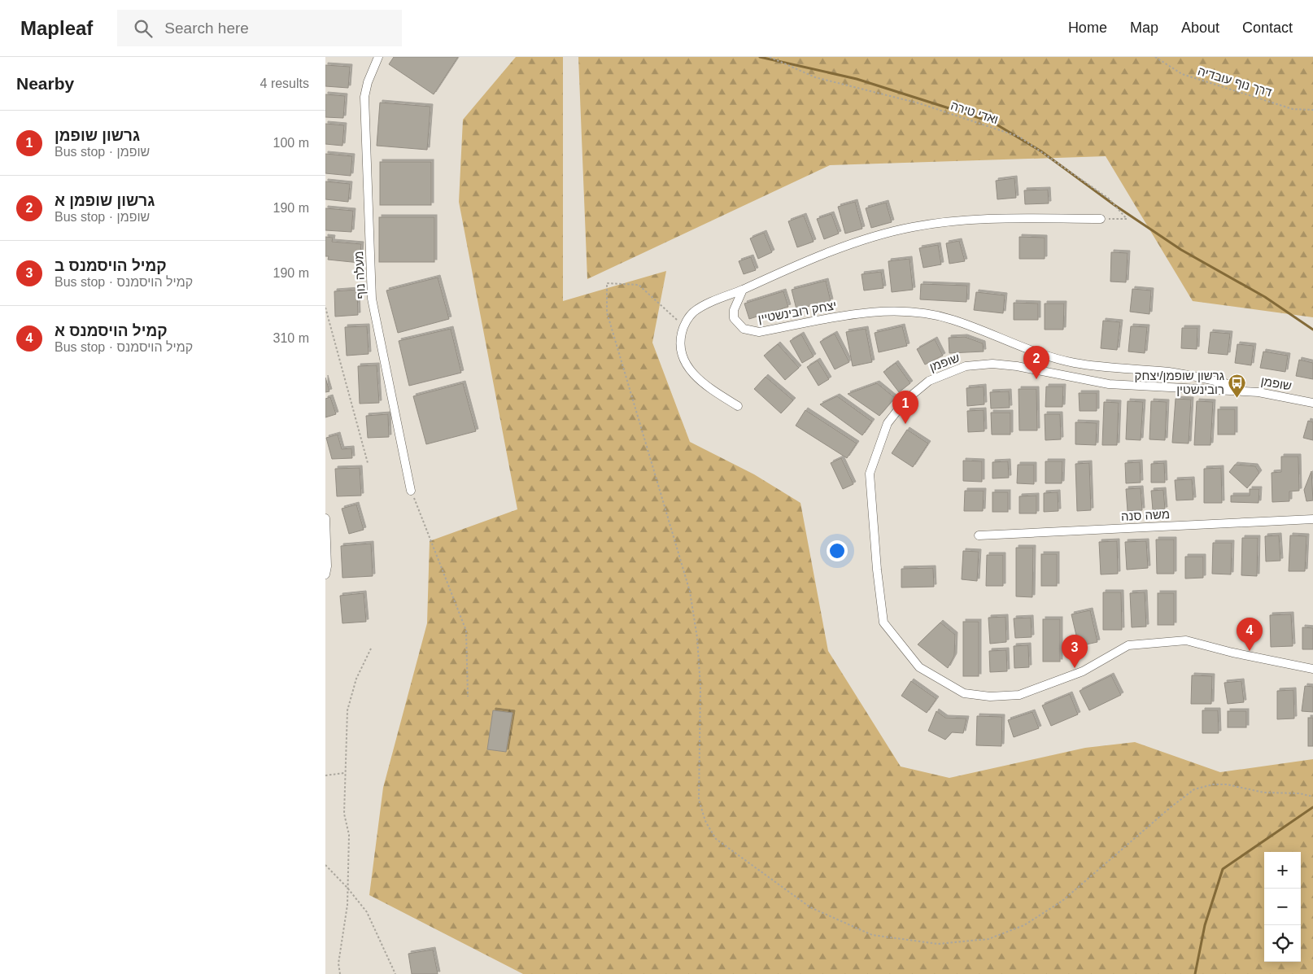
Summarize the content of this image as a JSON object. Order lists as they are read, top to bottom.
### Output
{
  "streets": {
    "street": [
      "מעלה נוף",
      "יצחק רובינשטיין",
      "שופמן",
      "משה סנה"
    ],
    "path": ["דרך נוף עובדיה", "ואדי טירה"]
  },
  "crossings": [
    ["יצחק רובינשטיין", "שופמן"]
  ],
  "places": {
    "bus stop": ["גרשון שופמן/יצחק רובינשטין"]
  },
  "page": {
    "header": "Mapleaf",
    "search": "Search here",
    "nav": [
      "Home",
      "Map",
      "About",
      "Contact"
    ],
    "heading": ["Nearby", "4 results"],
    "list": [
      {
        "mark": "1",
        "name": "גרשון שופמן",
        "note": "Bus stop · שופמן",
        "value": "100 m"
      },
      {
        "mark": "2",
        "name": "גרשון שופמן א",
        "note": "Bus stop · שופמן",
        "value": "190 m"
      },
      {
        "mark": "3",
        "name": "קמיל הויסמנס ב",
        "note": "Bus stop · קמיל הויסמנס",
        "value": "190 m"
      },
      {
        "mark": "4",
        "name": "קמיל הויסמנס א",
        "note": "Bus stop · קמיל הויסמנס",
        "value": "310 m"
      }
    ],
    "pins": [
      "2",
      "1",
      "4",
      "3"
    ],
    "map_buttons": ["+", "−"]
  }
}
